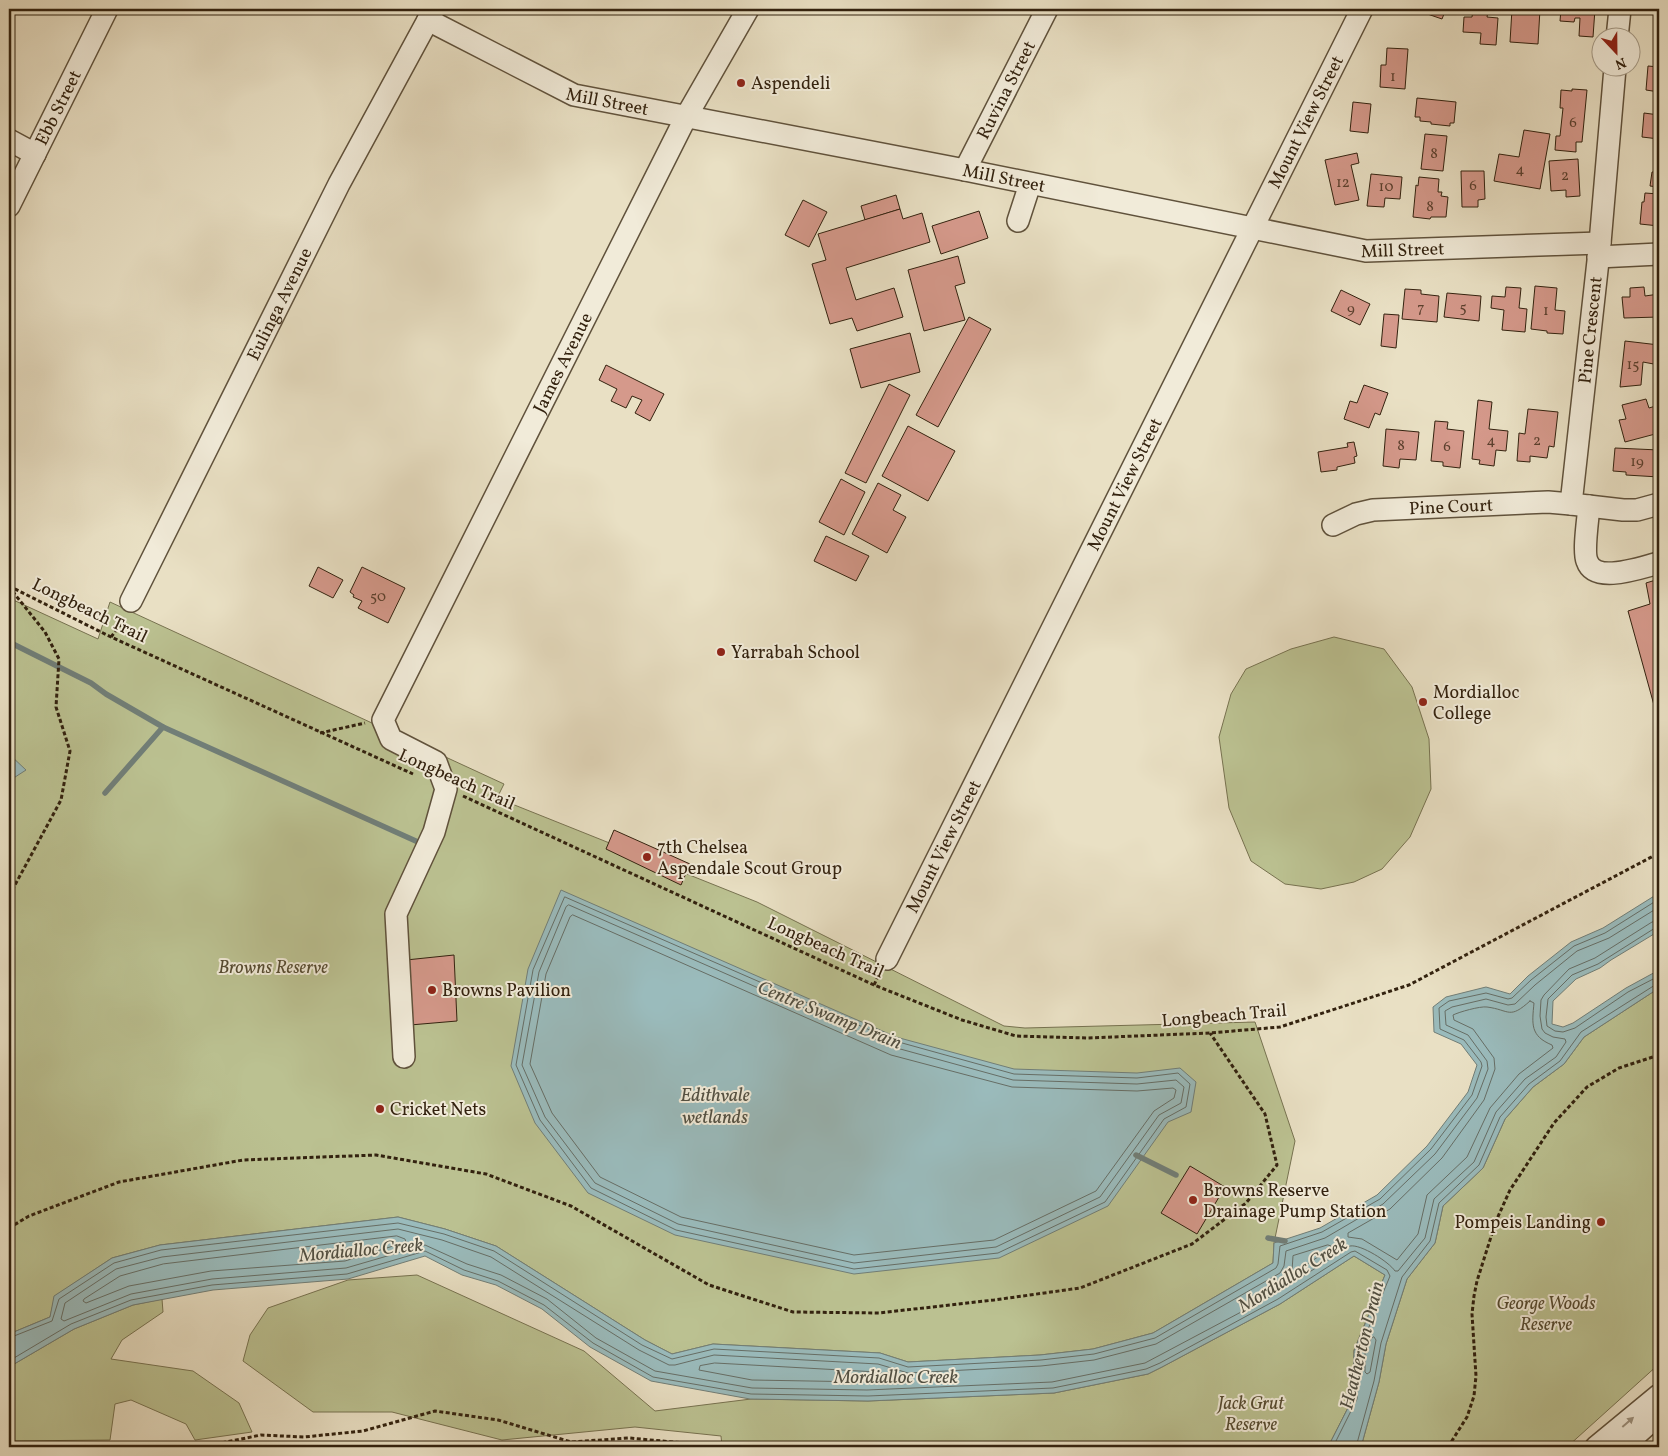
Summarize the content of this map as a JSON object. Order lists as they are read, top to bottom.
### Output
{
  "streets": {
    "street": [
      "Ruvina Street",
      "Mill Street",
      "Ebb Street",
      "Mount View Street",
      "Eulinga Avenue",
      "Pine Crescent",
      "James Avenue",
      "Pine Court"
    ],
    "path": ["Longbeach Trail"]
  },
  "crossings": [
    ["Ruvina Street", "Mill Street"],
    ["Mill Street", "Mount View Street"],
    ["Mill Street", "Eulinga Avenue"],
    ["Mill Street", "Pine Crescent"],
    ["Mill Street", "James Avenue"],
    ["Pine Crescent", "Pine Court"]
  ],
  "water": [
    "Centre Swamp Drain",
    "Edithvale wetlands",
    "Mordialloc Creek",
    "Heatherton Drain"
  ],
  "parks": ["Browns Reserve", "George Woods Reserve", "Jack Grut Reserve"],
  "places": [
    "Aspendeli",
    "Yarrabah School",
    "Mordialloc College",
    "7th Chelsea Aspendale Scout Group",
    "Browns Pavilion",
    "Cricket Nets",
    "Browns Reserve Drainage Pump Station",
    "Pompeis Landing"
  ],
  "house_numbers": [
    "1",
    "6",
    "8",
    "4",
    "2",
    "12",
    "6",
    "10",
    "8",
    "7",
    "5",
    "9",
    "1",
    "15",
    "4",
    "2",
    "8",
    "6",
    "19",
    "50"
  ],
  "north": "bottom"
}
